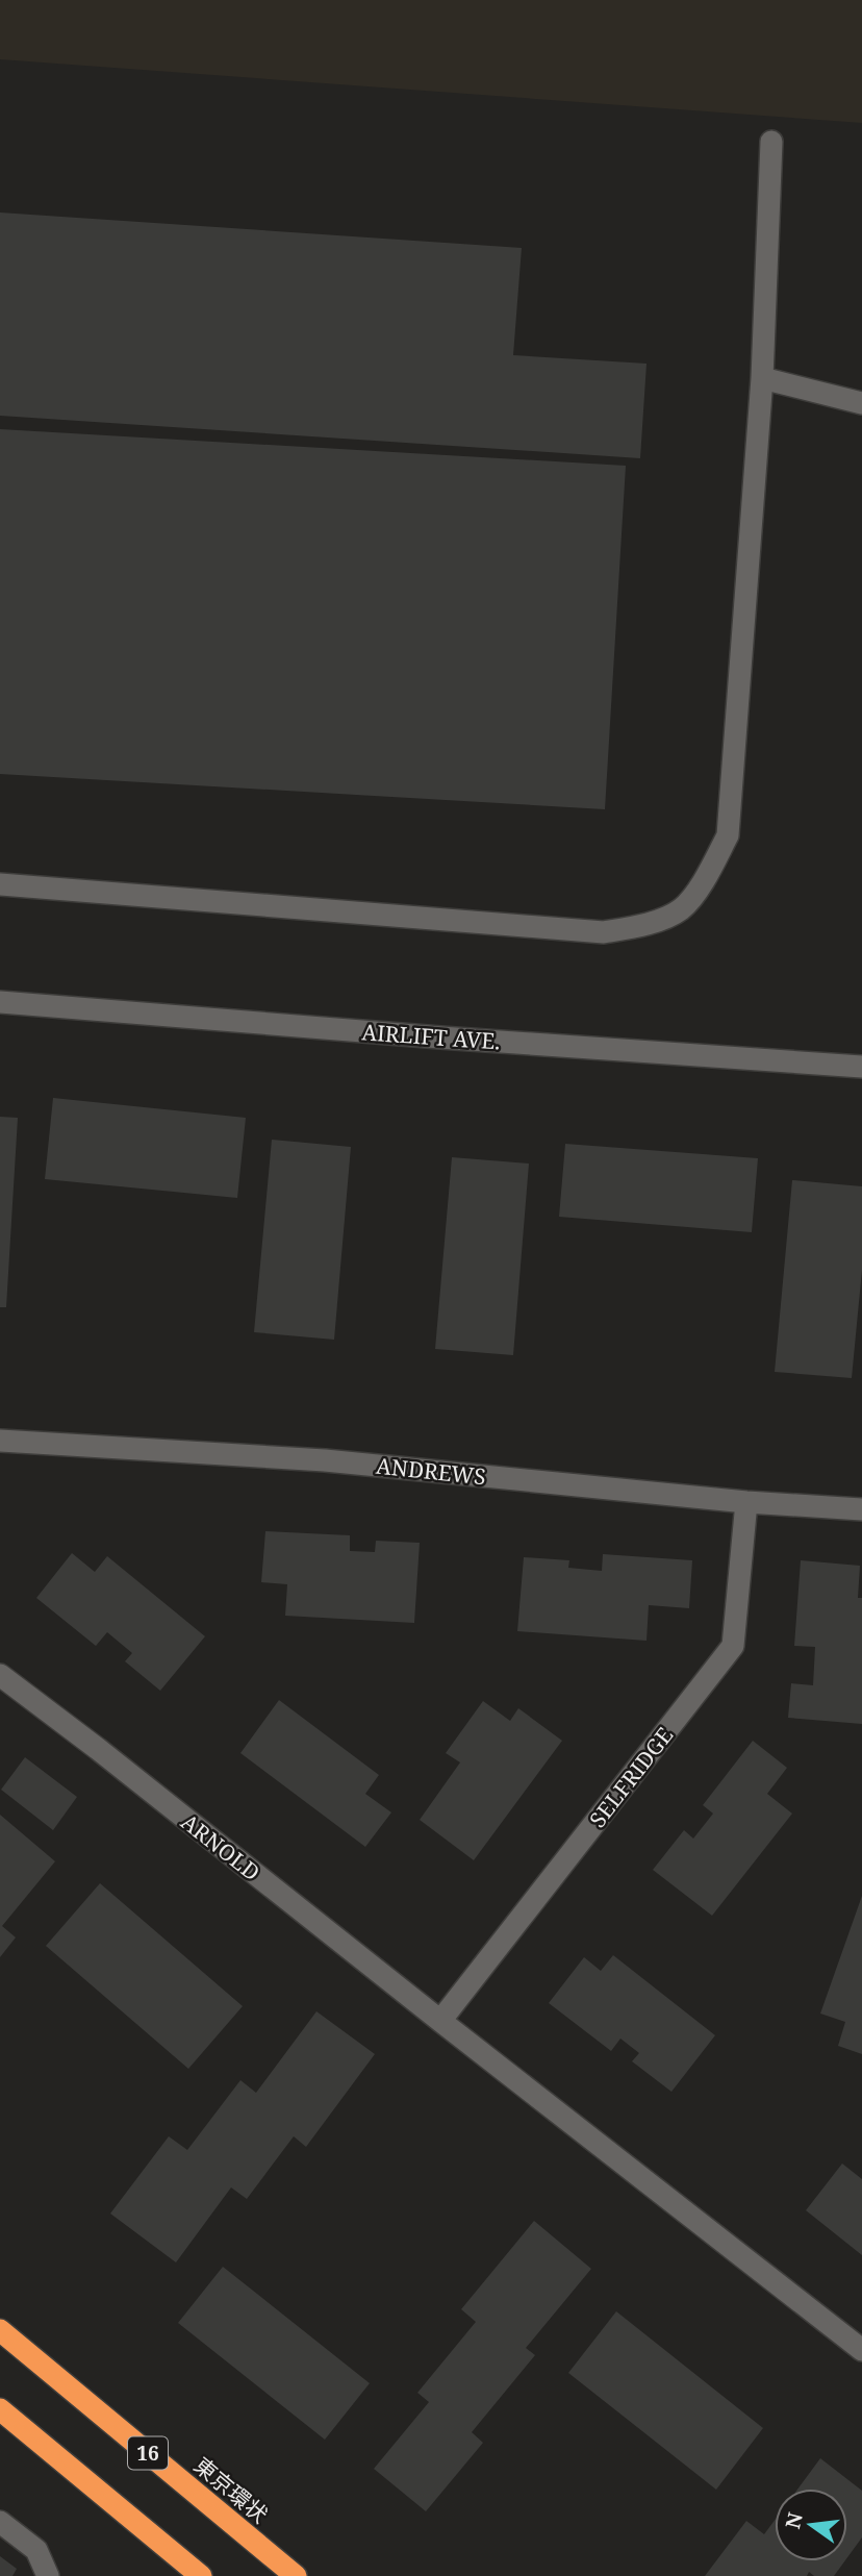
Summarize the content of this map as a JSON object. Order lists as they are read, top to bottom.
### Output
{
  "streets": {
    "highway": ["16", "東京環状"],
    "lane": [
      "AIRLIFT AVE.",
      "ANDREWS",
      "SELFRIDGE",
      "ARNOLD"
    ]
  },
  "crossings": [
    ["ANDREWS", "SELFRIDGE"],
    ["SELFRIDGE", "ARNOLD"]
  ],
  "north": "left"
}
